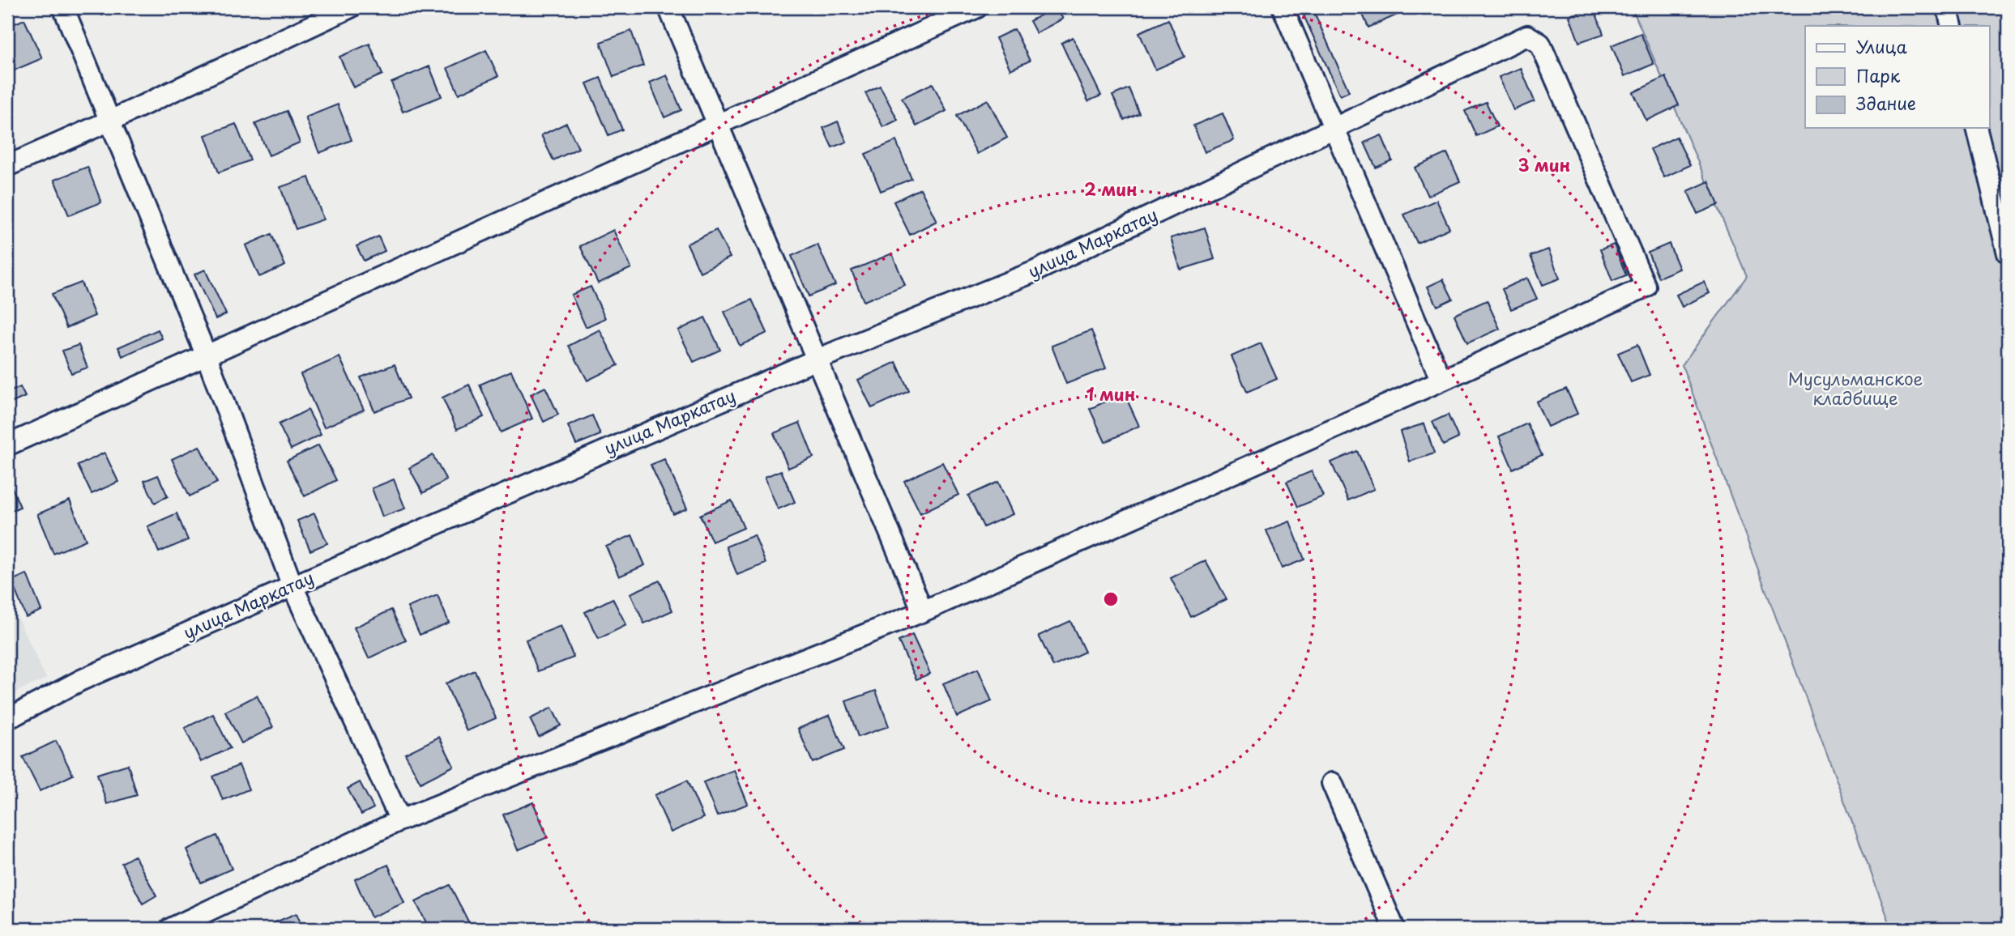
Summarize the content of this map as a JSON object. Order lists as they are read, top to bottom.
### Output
{
  "streets": {
    "street": ["улица Маркатау"]
  },
  "parks": ["Мусульманское кладбище"],
  "legend": ["Улица", "Парк", "Здание"],
  "rings": ["3 мин", "2 мин", "1 мин"]
}
